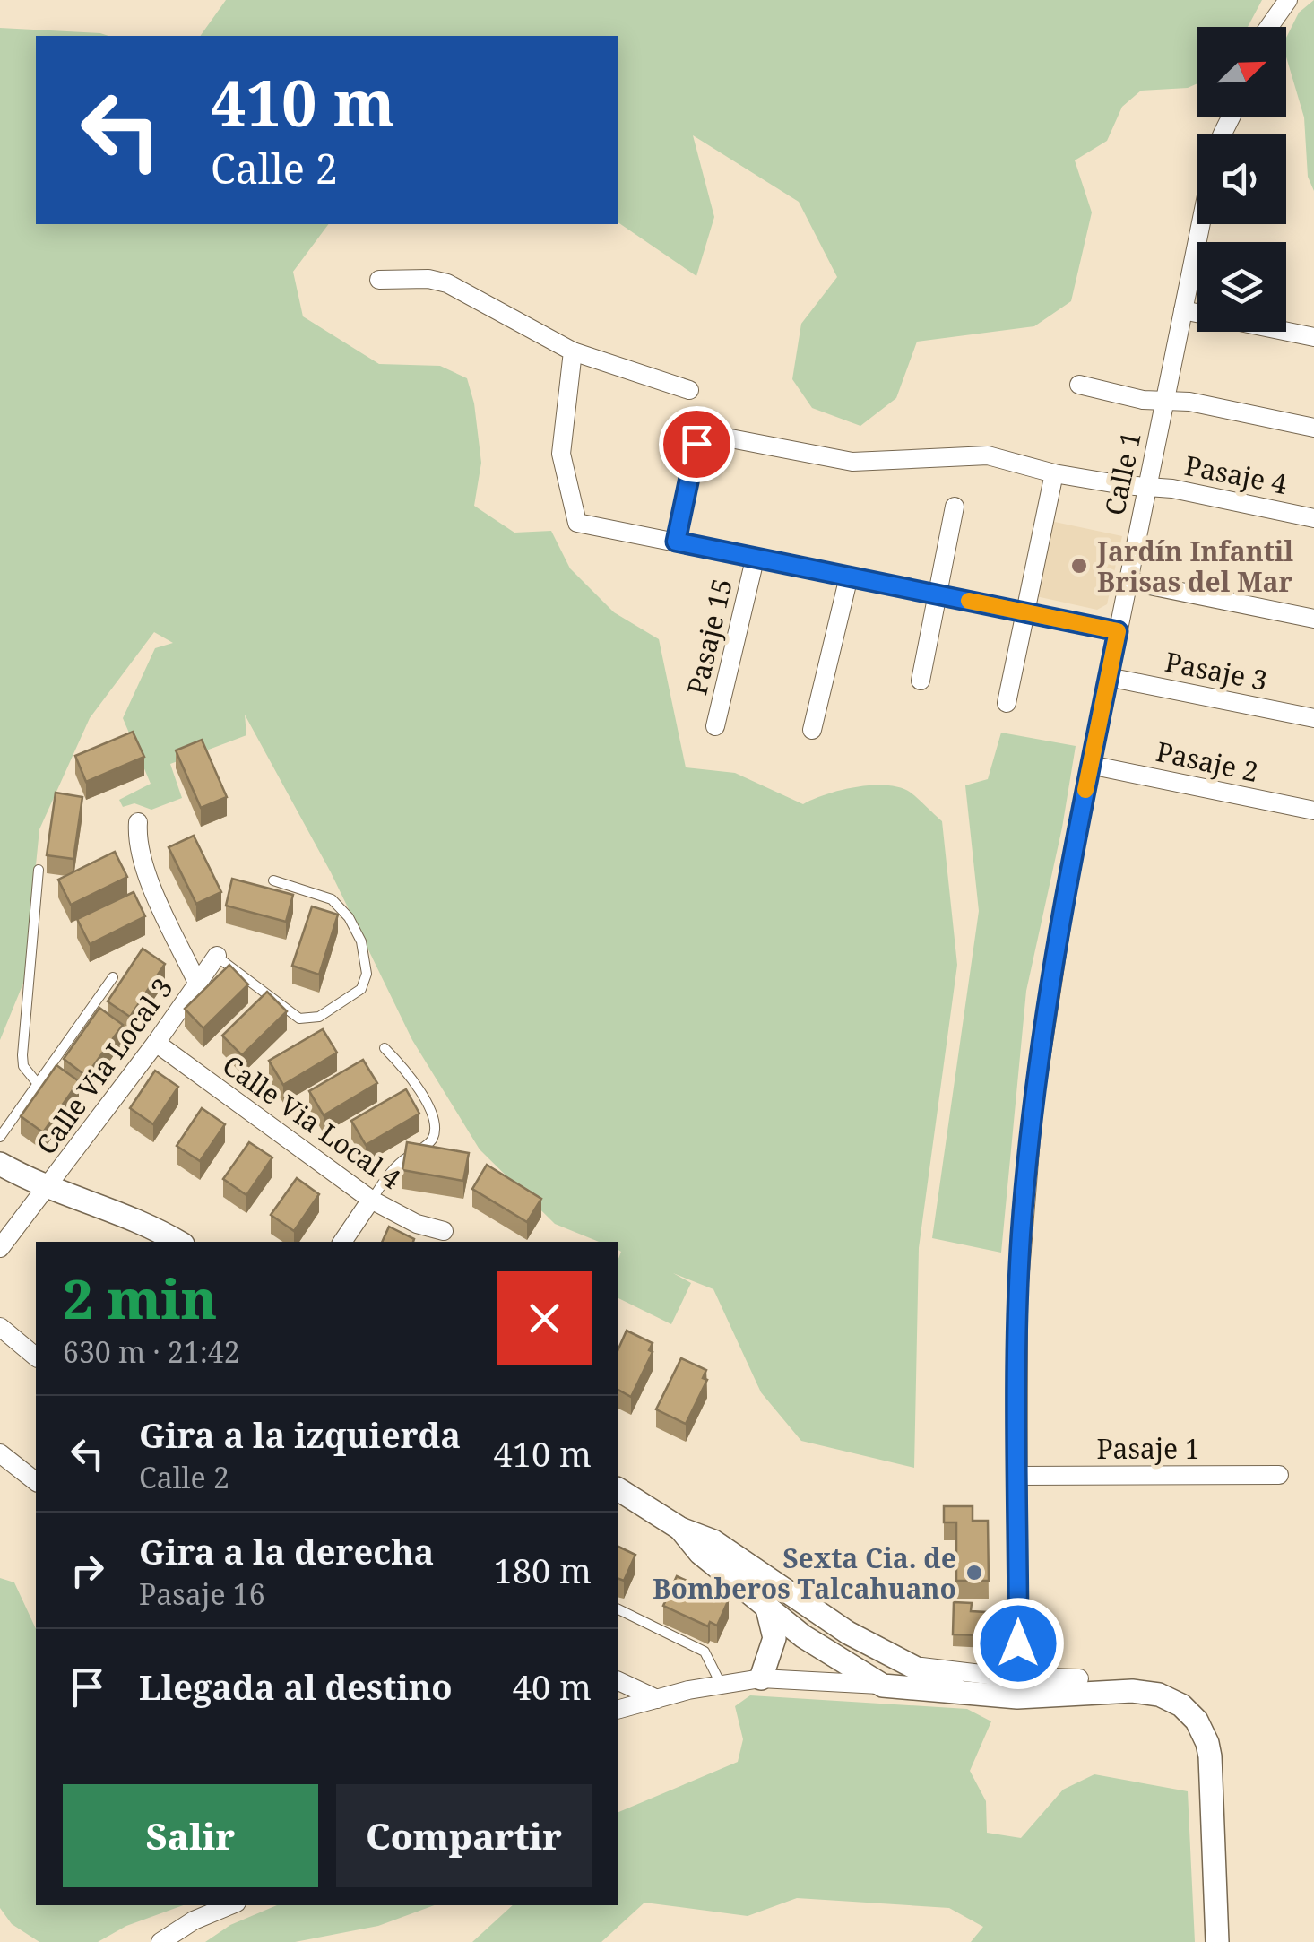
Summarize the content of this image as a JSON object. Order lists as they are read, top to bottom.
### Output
{
  "streets": {
    "street": [
      "Calle 1",
      "Pasaje 4",
      "Pasaje 15",
      "Pasaje 3",
      "Pasaje 2",
      "Calle Via Local 3",
      "Calle Via Local 4",
      "Pasaje 1"
    ]
  },
  "crossings": [
    ["Calle 1", "Pasaje 4"],
    ["Calle 1", "Pasaje 3"],
    ["Calle 1", "Pasaje 2"],
    ["Calle 1", "Pasaje 1"],
    ["Calle Via Local 3", "Calle Via Local 4"]
  ],
  "places": ["Jardín Infantil Brisas del Mar", "Sexta Cia. de Bomberos Talcahuano"],
  "north": "top right",
  "page": {
    "turn": ["410 m", "Calle 2"],
    "heading": ["2 min", "630 m · 21:42"],
    "list": [
      {
        "name": "Gira a la izquierda",
        "note": "Calle 2",
        "value": "410 m"
      },
      {
        "name": "Gira a la derecha",
        "note": "Pasaje 16",
        "value": "180 m"
      },
      {
        "name": "Llegada al destino",
        "value": "40 m"
      }
    ],
    "buttons": ["Salir", "Compartir"]
  }
}
